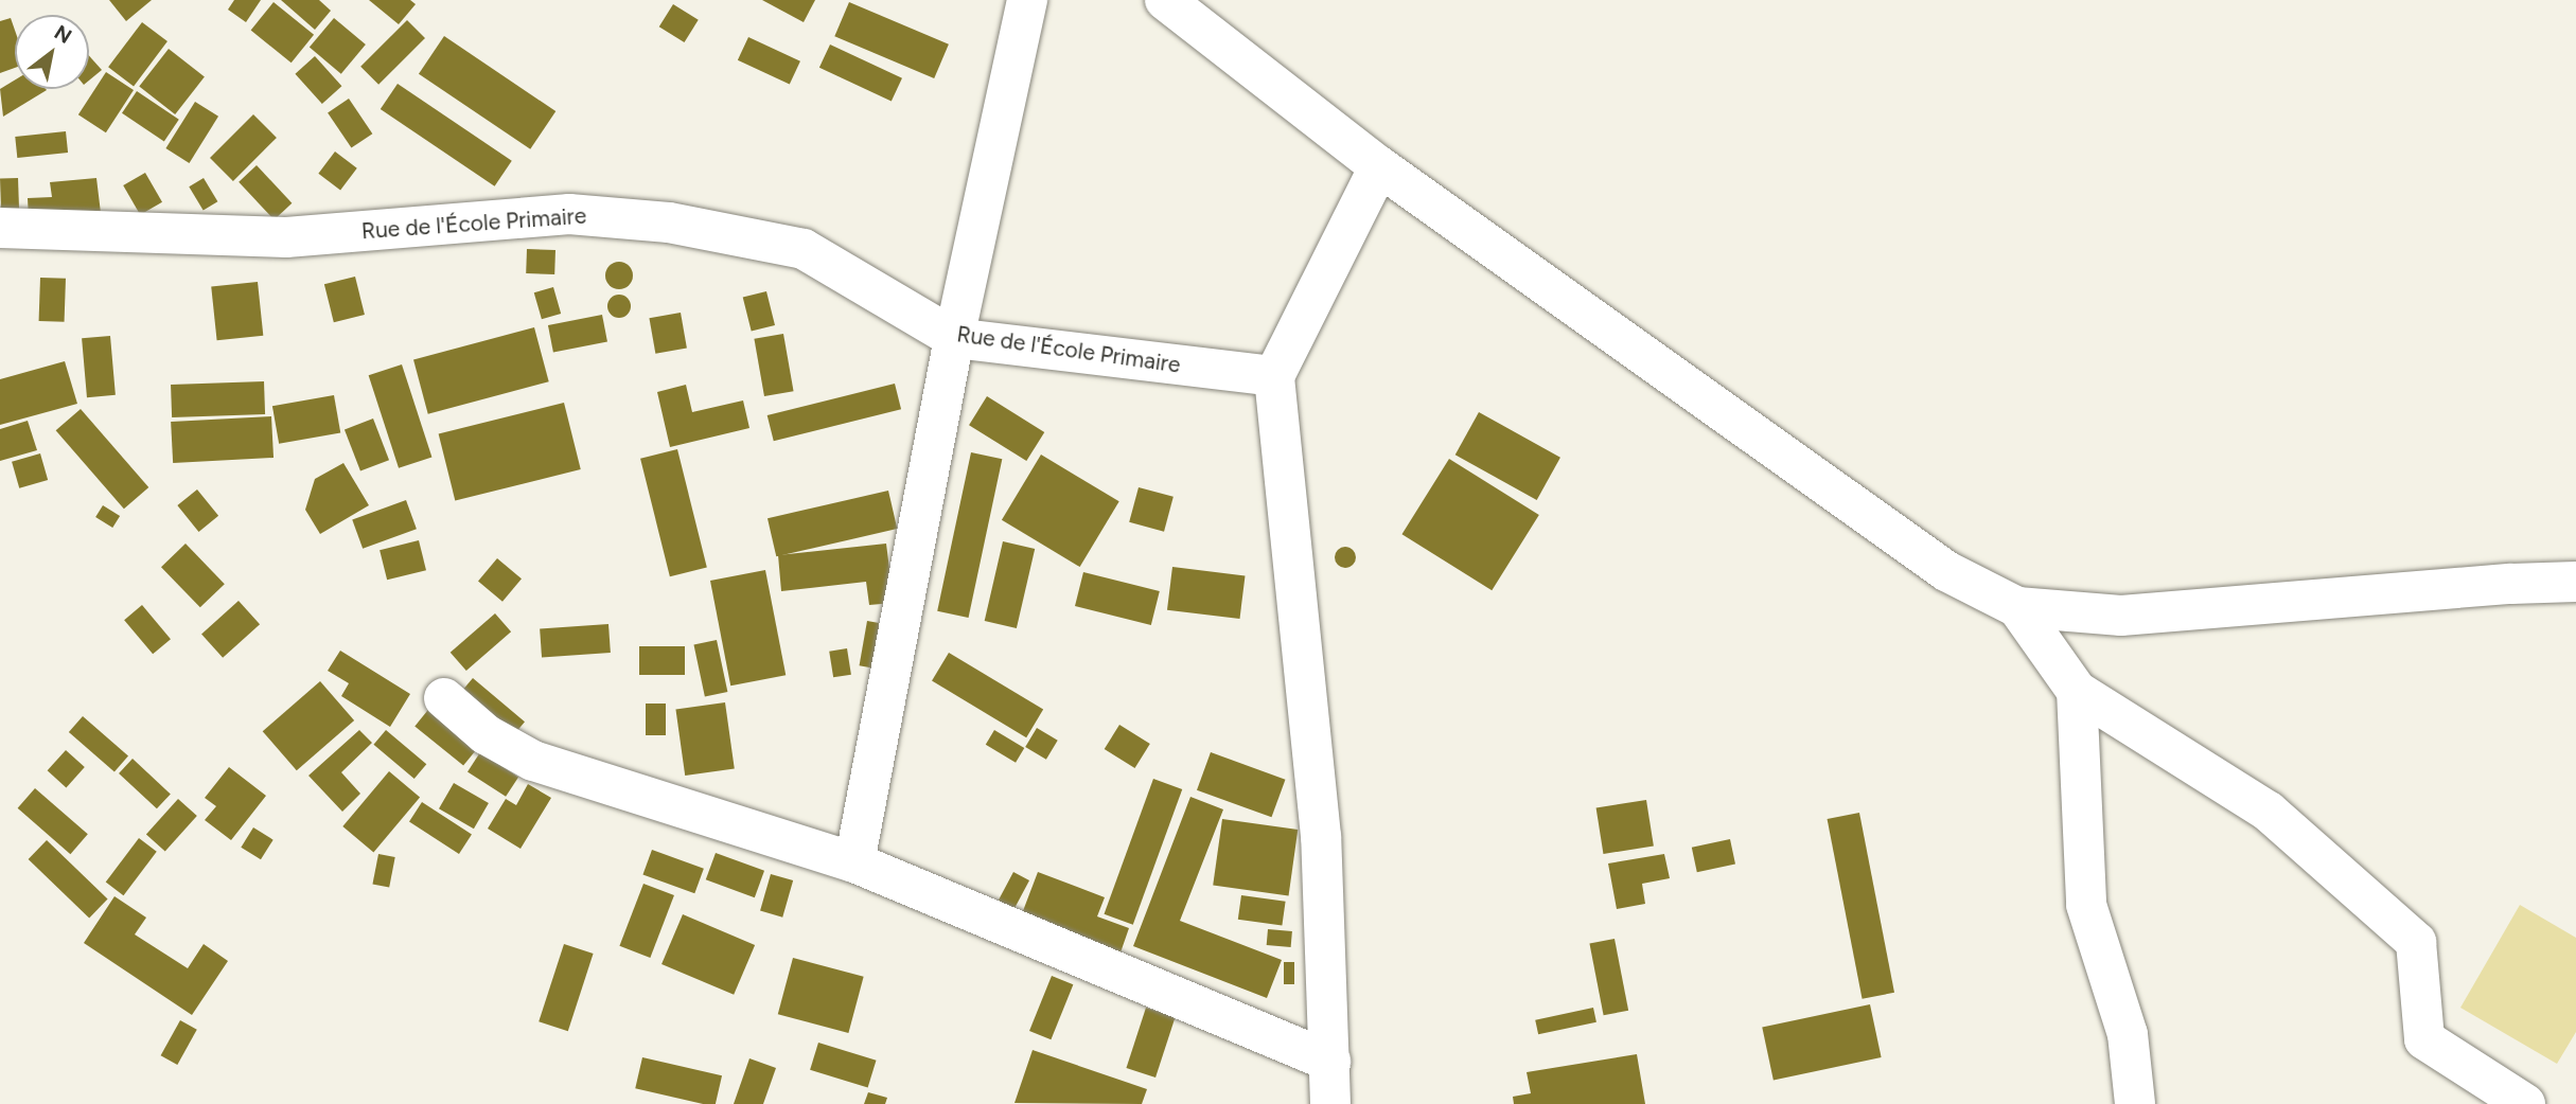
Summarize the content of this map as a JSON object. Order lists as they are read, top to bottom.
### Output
{
  "streets": {
    "street": ["Rue de l'École Primaire"]
  },
  "north": "top right"
}
